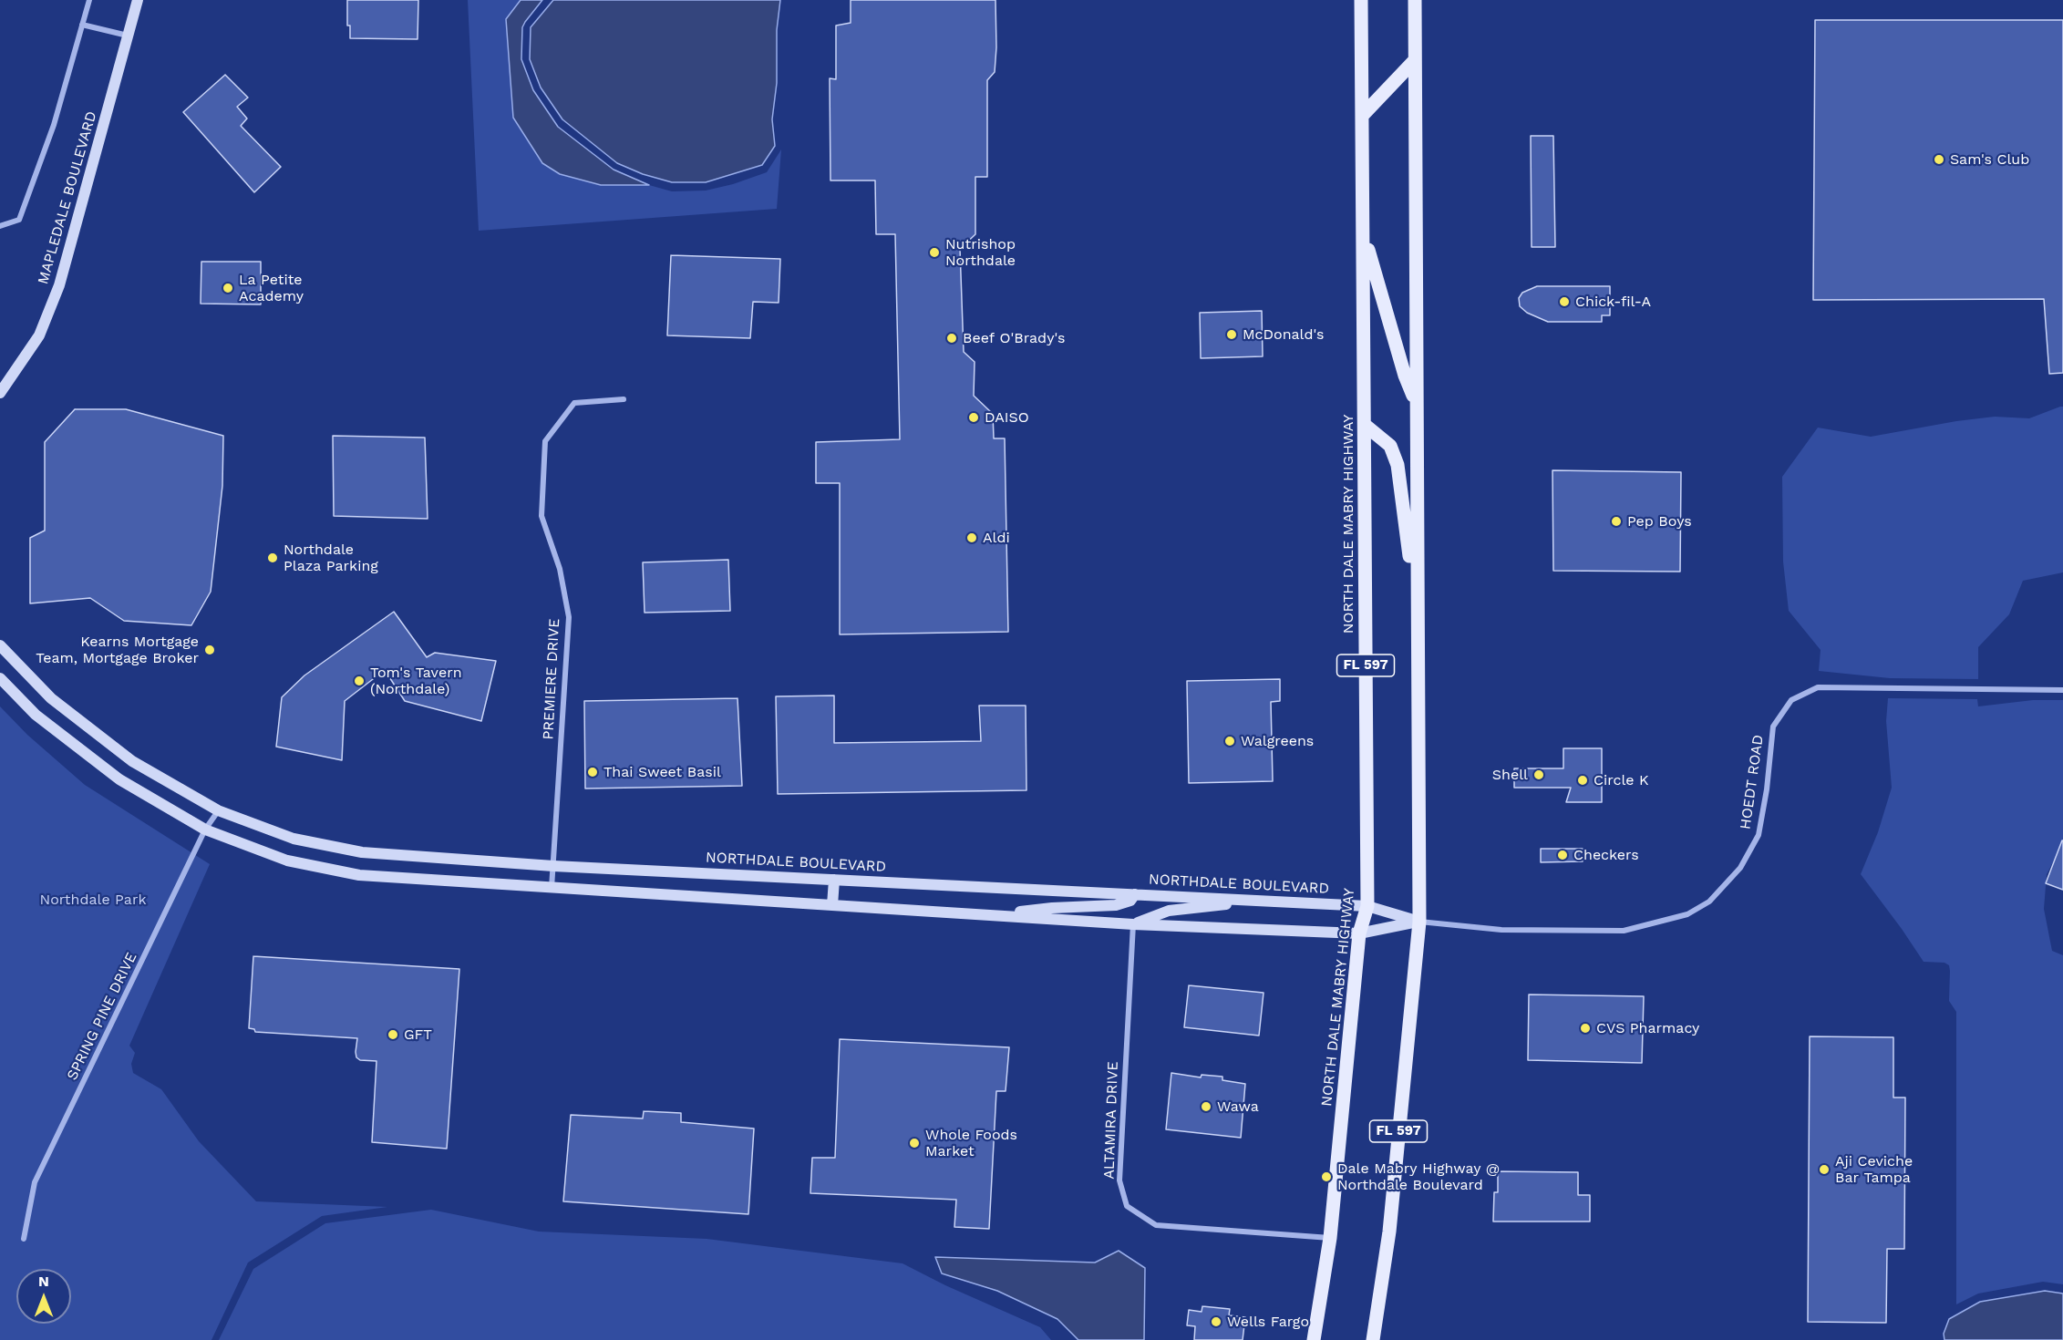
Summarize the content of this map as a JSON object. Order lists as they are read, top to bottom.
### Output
{
  "streets": {
    "main road": ["NORTH DALE MABRY HIGHWAY", "FL 597"],
    "street": [
      "MAPLEDALE BOULEVARD",
      "PREMIERE DRIVE",
      "HOEDT ROAD",
      "NORTHDALE BOULEVARD",
      "SPRING PINE DRIVE",
      "ALTAMIRA DRIVE"
    ]
  },
  "crossings": [
    ["NORTH DALE MABRY HIGHWAY", "NORTHDALE BOULEVARD"],
    ["NORTH DALE MABRY HIGHWAY", "ALTAMIRA DRIVE"],
    ["FL 597", "HOEDT ROAD"],
    ["FL 597", "NORTHDALE BOULEVARD"],
    ["PREMIERE DRIVE", "NORTHDALE BOULEVARD"],
    ["HOEDT ROAD", "NORTHDALE BOULEVARD"],
    ["NORTHDALE BOULEVARD", "SPRING PINE DRIVE"]
  ],
  "parks": ["Northdale Park"],
  "places": [
    "Sam's Club",
    "Nutrishop Northdale",
    "La Petite Academy",
    "Chick-fil-A",
    "McDonald's",
    "Beef O'Brady's",
    "DAISO",
    "Pep Boys",
    "Aldi",
    "Northdale Plaza Parking",
    "Kearns Mortgage Team, Mortgage Broker",
    "Tom's Tavern (Northdale)",
    "Walgreens",
    "Thai Sweet Basil",
    "Shell",
    "Circle K",
    "Checkers",
    "CVS Pharmacy",
    "GFT",
    "Wawa",
    "Whole Foods Market",
    "Aji Ceviche Bar Tampa",
    "Dale Mabry Highway @ Northdale Boulevard",
    "Wells Fargo"
  ],
  "north": "top"
}
